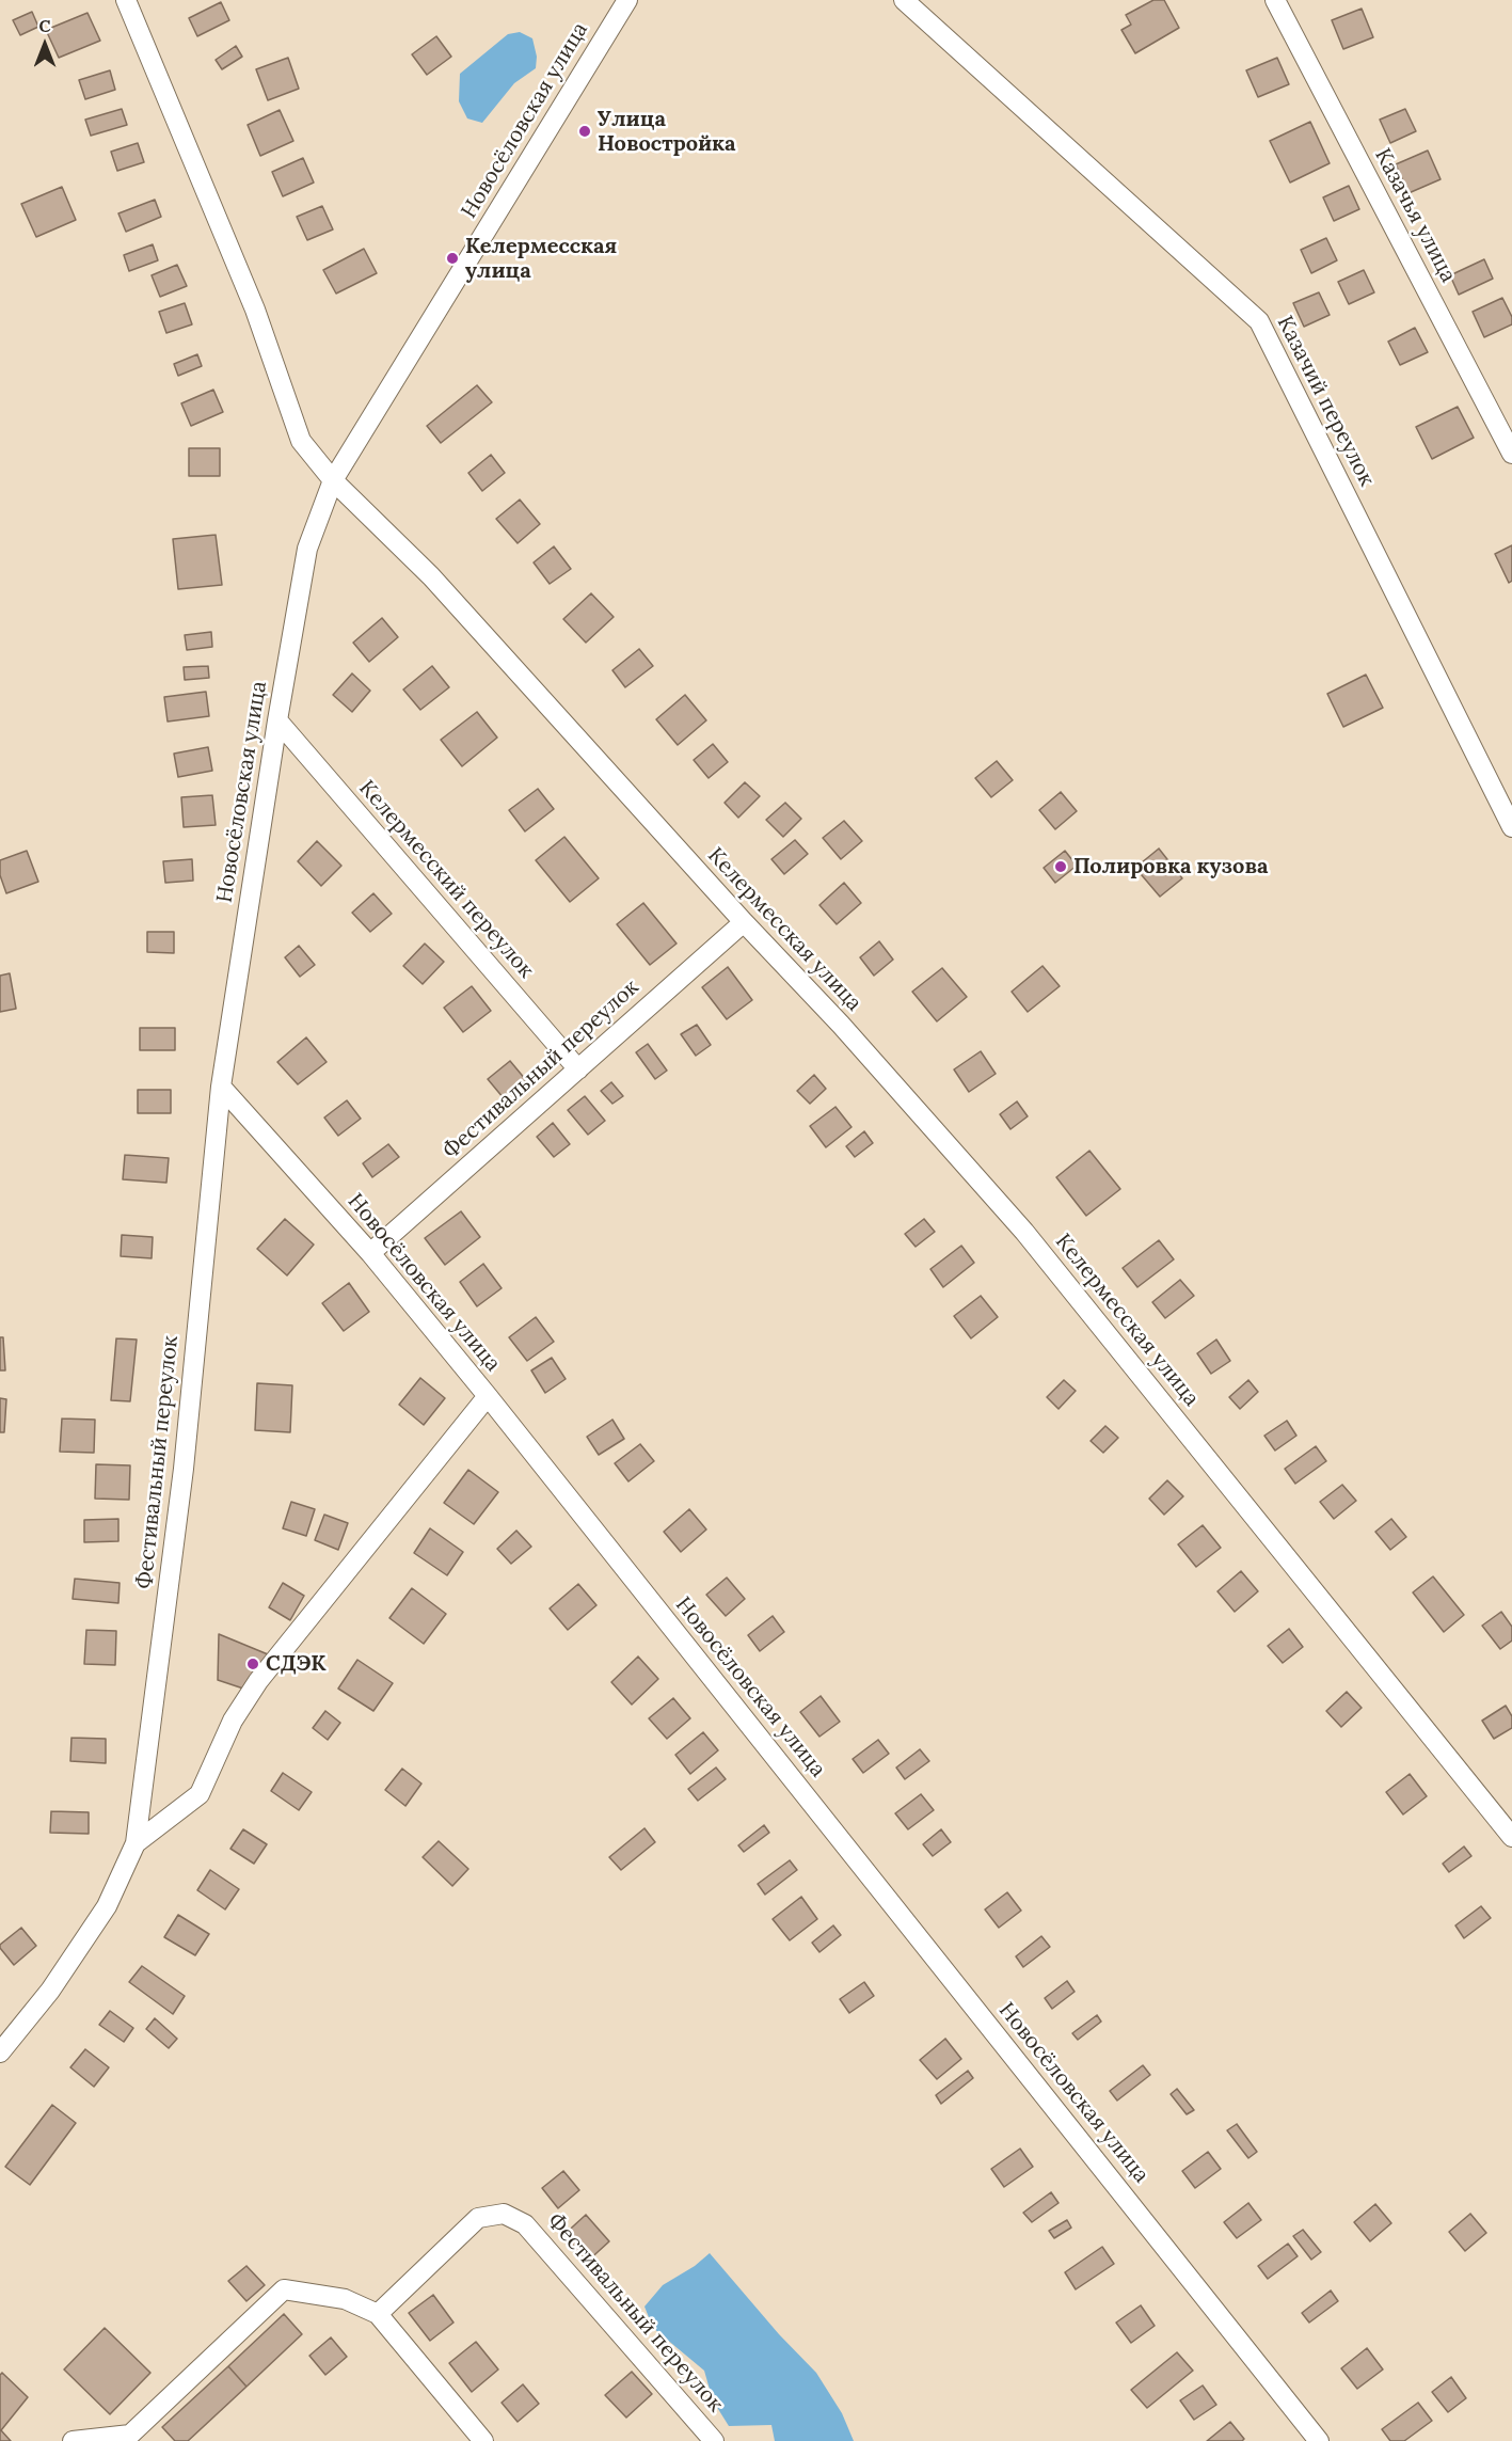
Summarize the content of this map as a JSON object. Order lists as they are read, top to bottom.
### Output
{
  "streets": {
    "street": [
      "Новосёловская улица",
      "Казачья улица",
      "Казачий переулок",
      "Келермесский переулок",
      "Келермесская улица",
      "Фестивальный переулок"
    ]
  },
  "crossings": [
    ["Новосёловская улица", "Келермесский переулок"],
    ["Новосёловская улица", "Келермесская улица"],
    ["Новосёловская улица", "Фестивальный переулок"],
    ["Келермесский переулок", "Фестивальный переулок"],
    ["Келермесская улица", "Фестивальный переулок"]
  ],
  "places": [
    "Улица Новостройка",
    "Келермесская улица",
    "Полировка кузова",
    "СДЭК"
  ],
  "north": "top"
}
